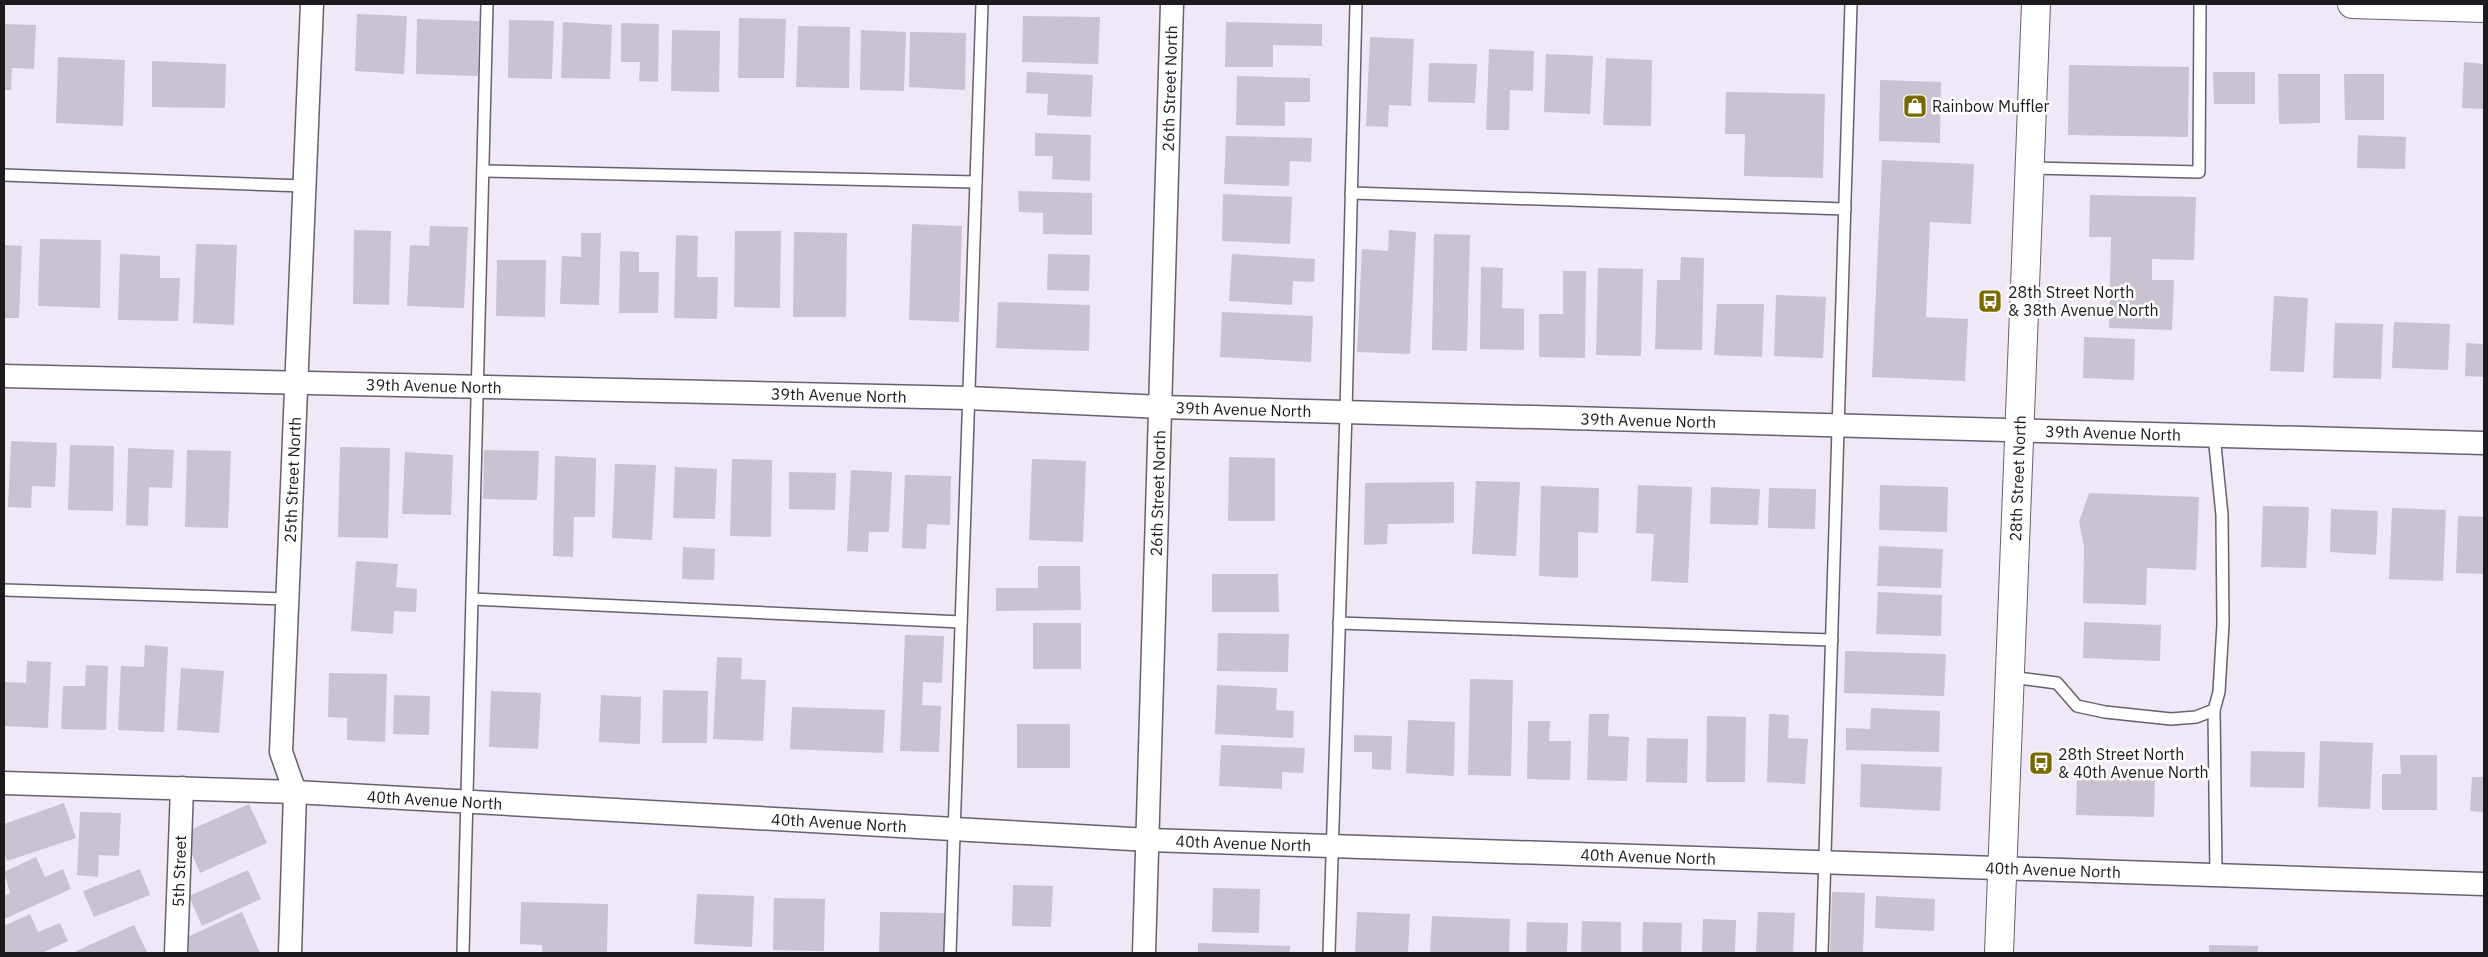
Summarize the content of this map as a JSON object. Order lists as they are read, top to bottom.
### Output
{
  "streets": {
    "street": [
      "26th Street North",
      "39th Avenue North",
      "28th Street North",
      "25th Street North",
      "40th Avenue North",
      "5th Street"
    ]
  },
  "crossings": [
    ["26th Street North", "39th Avenue North"],
    ["26th Street North", "40th Avenue North"],
    ["39th Avenue North", "28th Street North"],
    ["39th Avenue North", "25th Street North"],
    ["28th Street North", "40th Avenue North"],
    ["25th Street North", "40th Avenue North"],
    ["40th Avenue North", "5th Street"]
  ],
  "places": {
    "shop": ["Rainbow Muffler"],
    "bus stop": ["28th Street North & 38th Avenue North", "28th Street North & 40th Avenue North"]
  }
}
